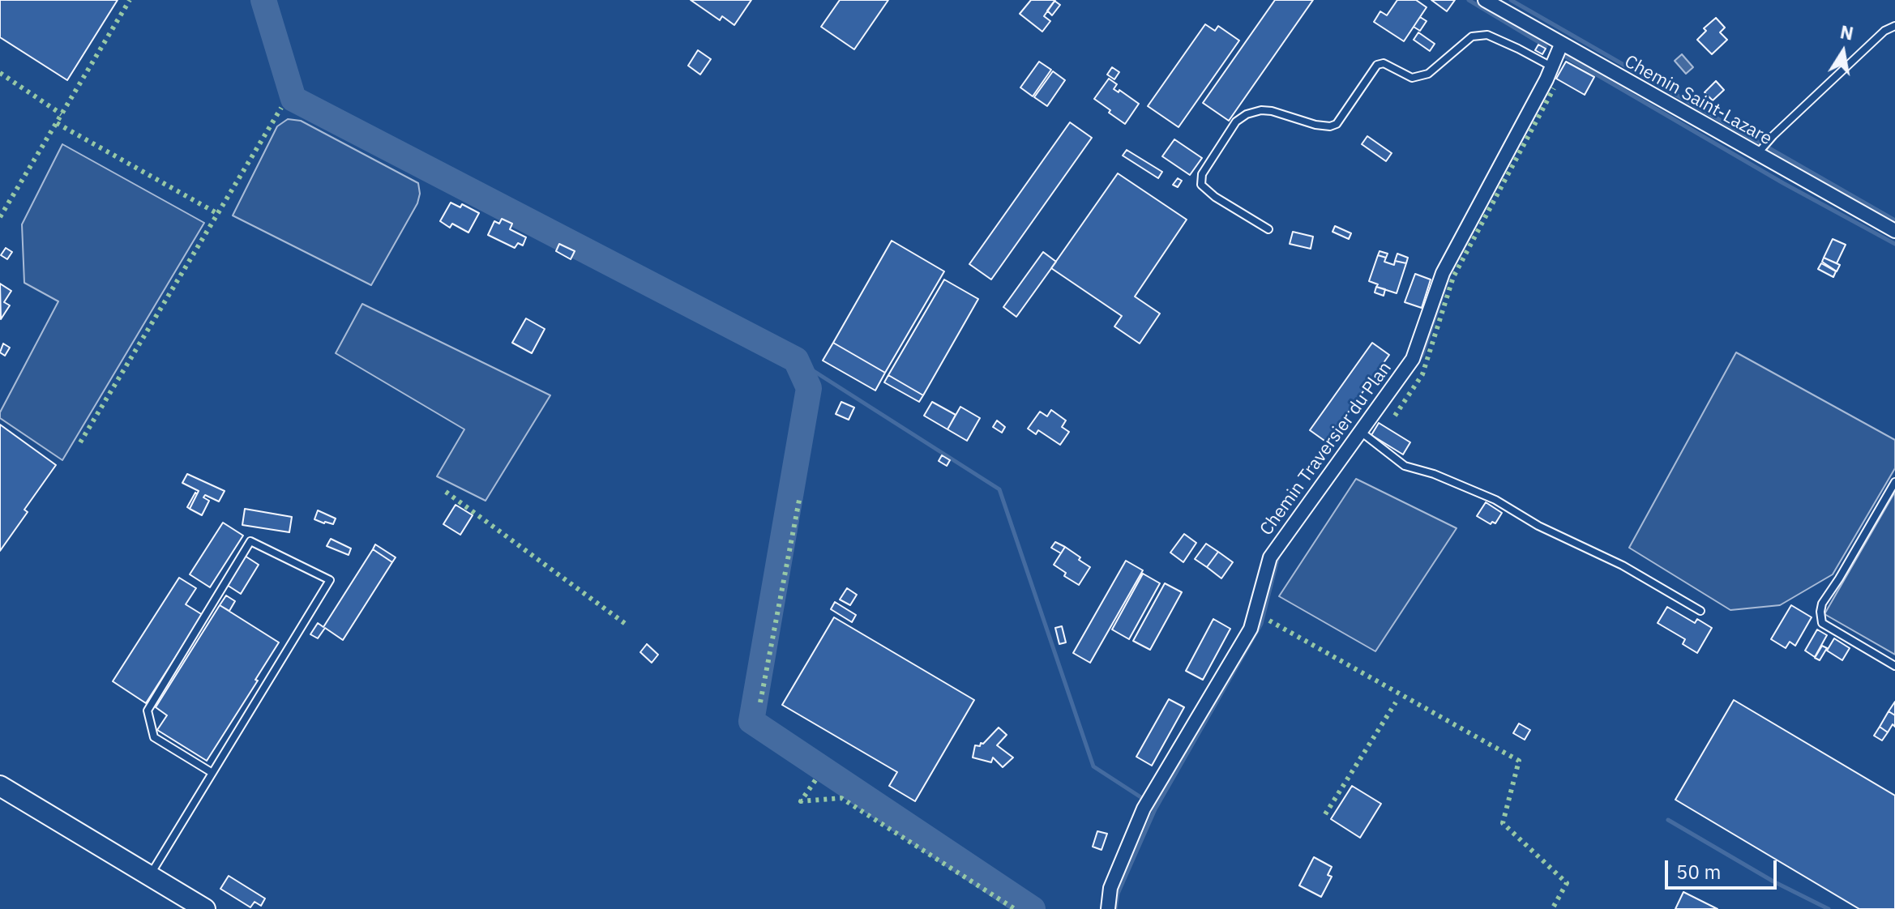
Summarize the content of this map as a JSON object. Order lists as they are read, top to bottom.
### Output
{
  "streets": {
    "street": ["Chemin Saint-Lazare", "Chemin Traversier du Plan"]
  },
  "crossings": [
    ["Chemin Saint-Lazare", "Chemin Traversier du Plan"]
  ],
  "scale_bar": "50 m",
  "north": "top"
}
